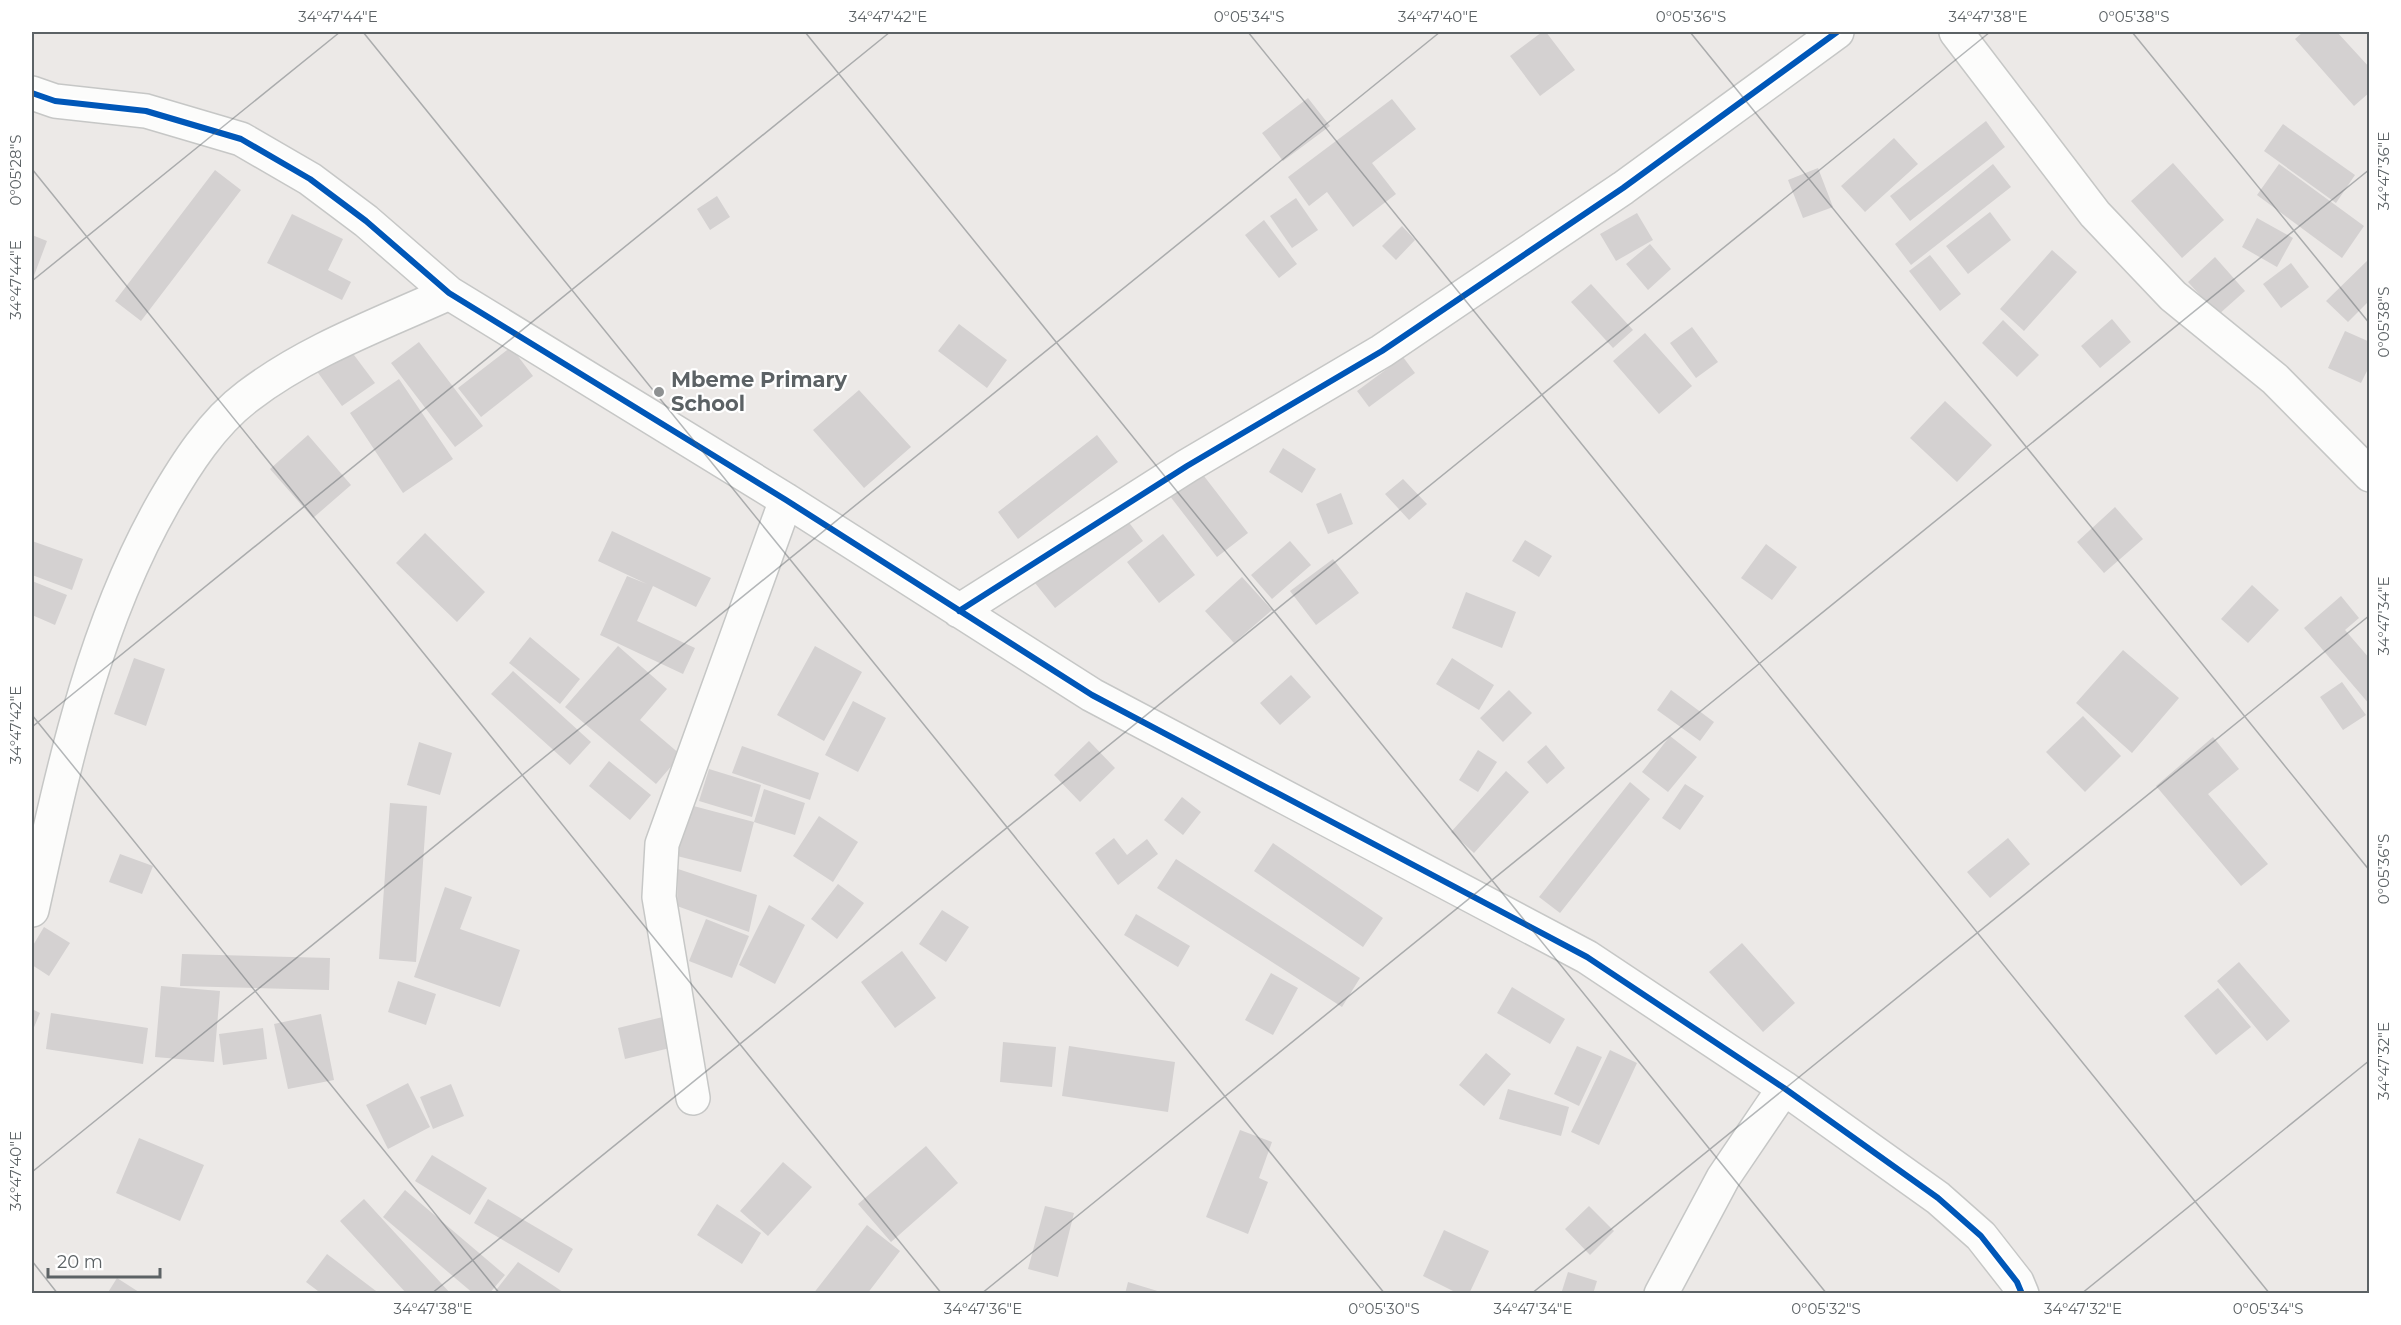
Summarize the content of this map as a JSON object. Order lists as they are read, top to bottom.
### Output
{
  "places": ["Mbeme Primary School"],
  "scale_bar": "20 m",
  "coordinates": [
    "34°47'44\"E",
    "34°47'42\"E",
    "0°05'34\"S",
    "34°47'40\"E",
    "0°05'36\"S",
    "34°47'38\"E",
    "0°05'38\"S",
    "0°05'28\"S",
    "34°47'36\"E",
    "34°47'34\"E",
    "34°47'32\"E",
    "0°05'30\"S",
    "0°05'32\"S"
  ]
}
